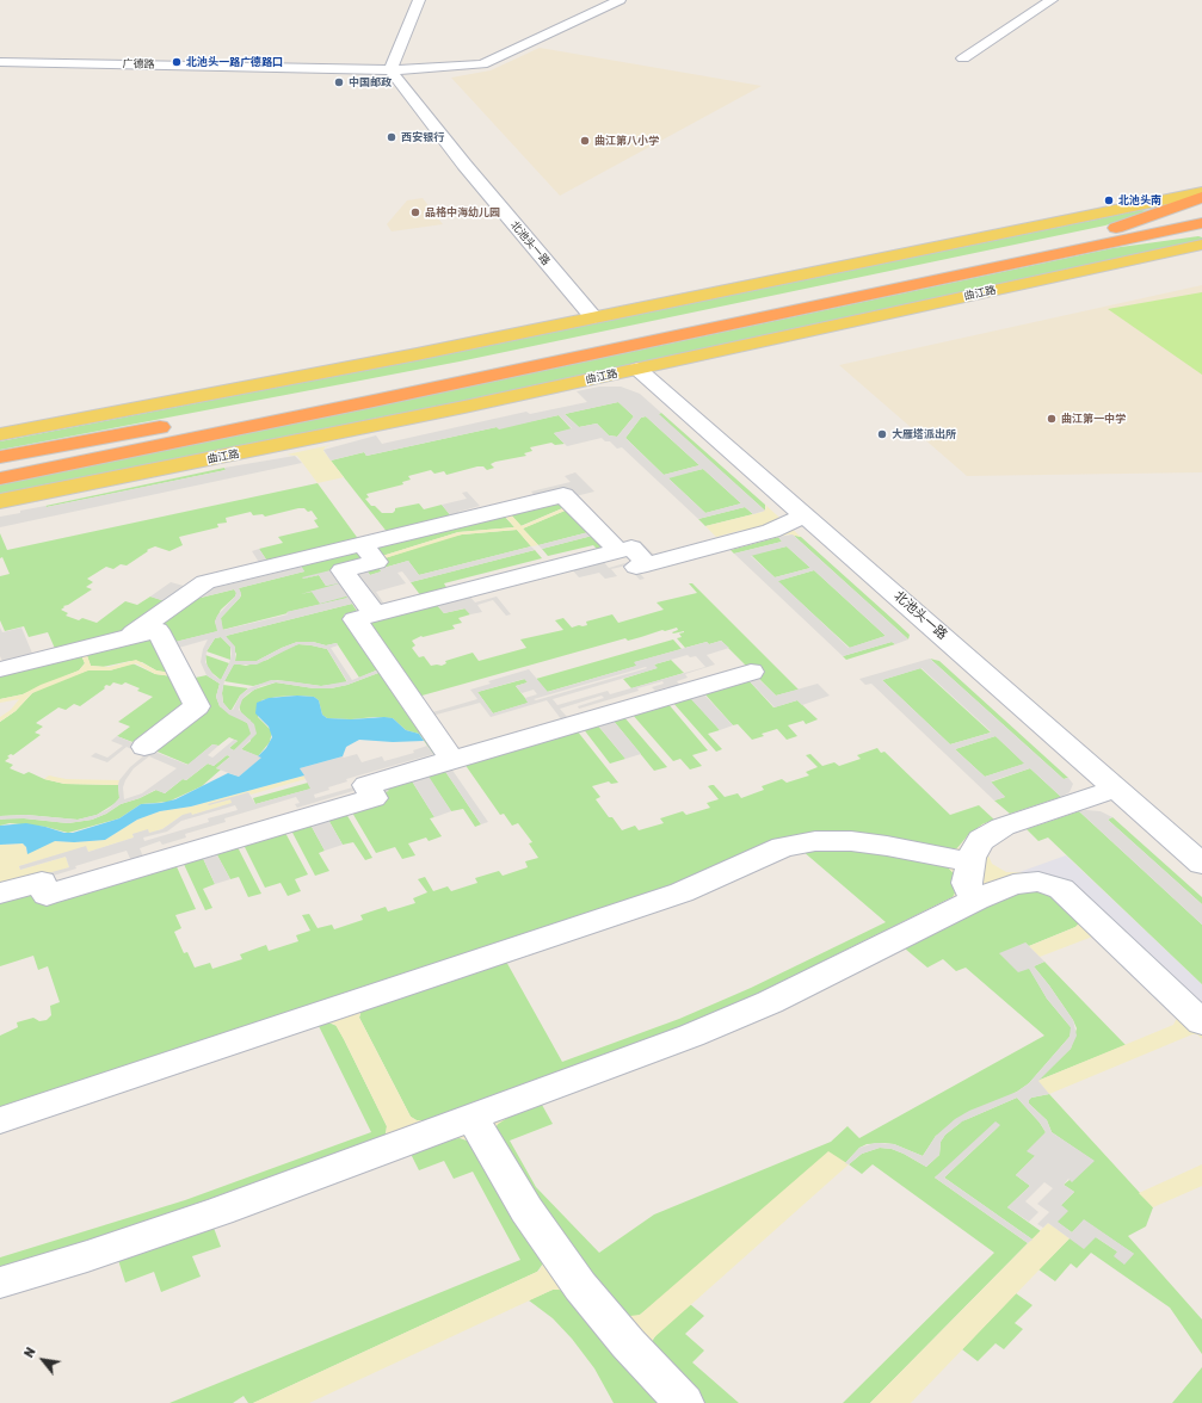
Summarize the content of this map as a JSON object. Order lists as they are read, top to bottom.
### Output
{
  "streets": {
    "highway": ["曲江路"],
    "street": ["广德路", "北池头一路"]
  },
  "crossings": [
    ["广德路", "北池头一路"],
    ["北池头一路", "曲江路"]
  ],
  "places": [
    "北池头一路广德路口",
    "中国邮政",
    "西安银行",
    "曲江第八小学",
    "北池头南",
    "品格中海幼儿园",
    "曲江第一中学",
    "大雁塔派出所"
  ],
  "north": "top left"
}
